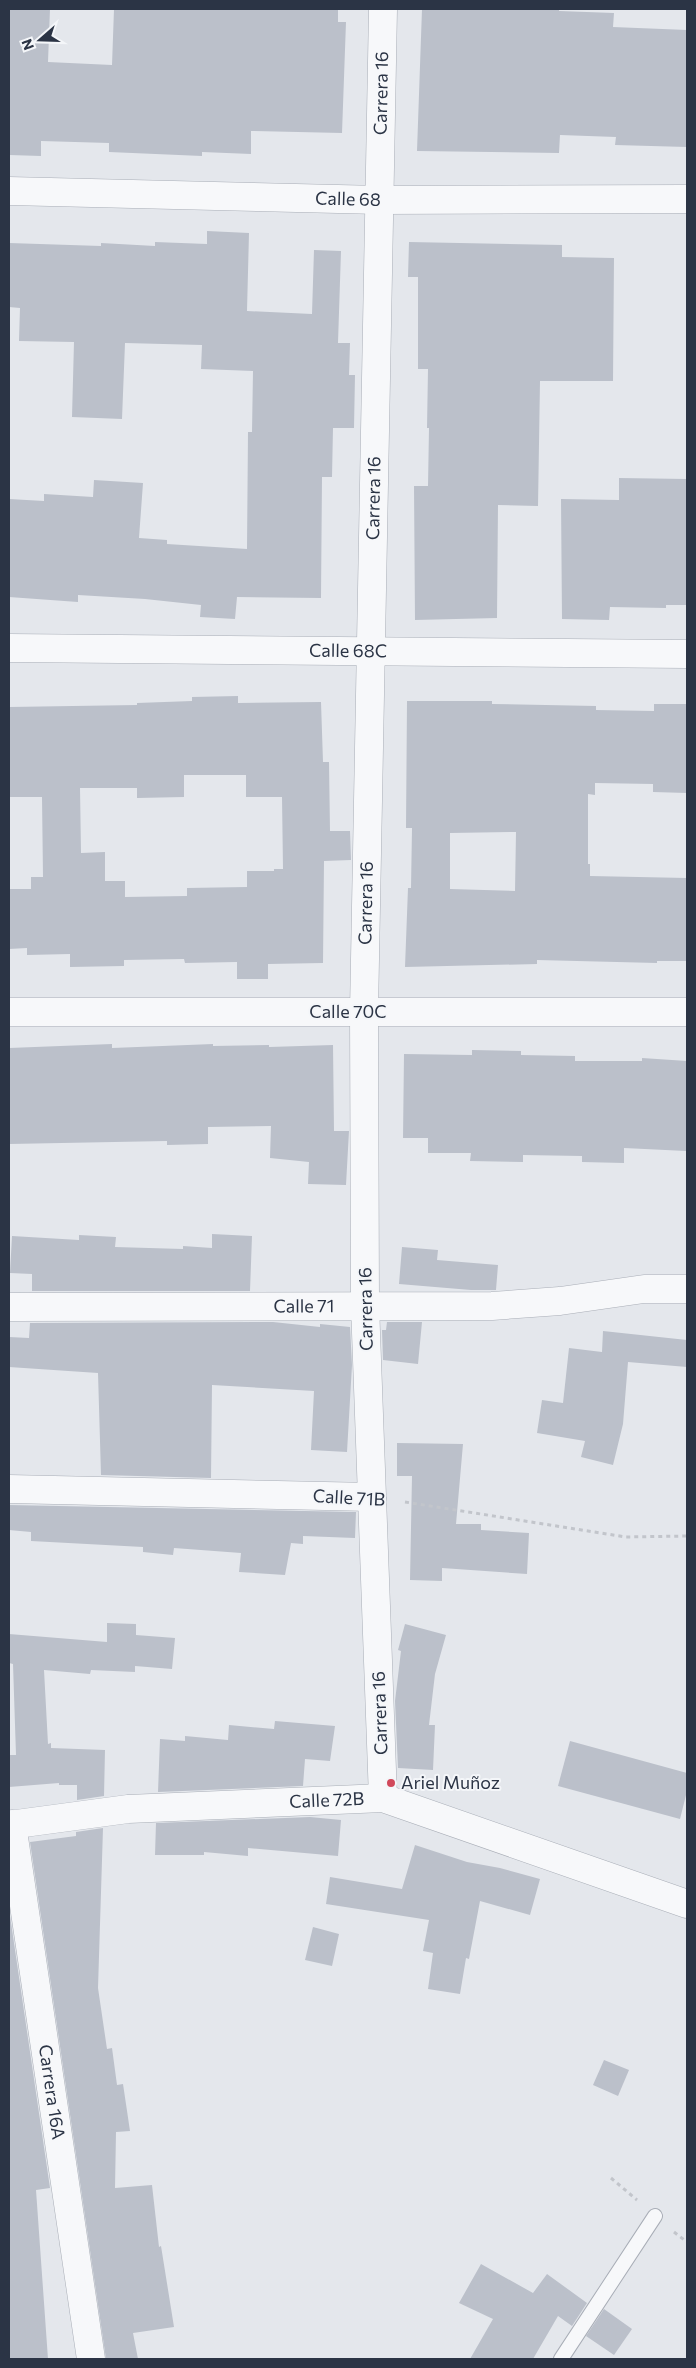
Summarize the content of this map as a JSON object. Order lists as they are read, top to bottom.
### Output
{
  "streets": {
    "street": [
      "Carrera 16",
      "Calle 68",
      "Calle 68C",
      "Calle 70C",
      "Calle 71",
      "Calle 71B",
      "Calle 72B",
      "Carrera 16A"
    ]
  },
  "crossings": [
    ["Carrera 16", "Calle 68"],
    ["Carrera 16", "Calle 68C"],
    ["Carrera 16", "Calle 70C"],
    ["Carrera 16", "Calle 71"],
    ["Carrera 16", "Calle 71B"],
    ["Carrera 16", "Calle 72B"],
    ["Calle 72B", "Carrera 16A"]
  ],
  "places": ["Ariel Muñoz"],
  "north": "left"
}
